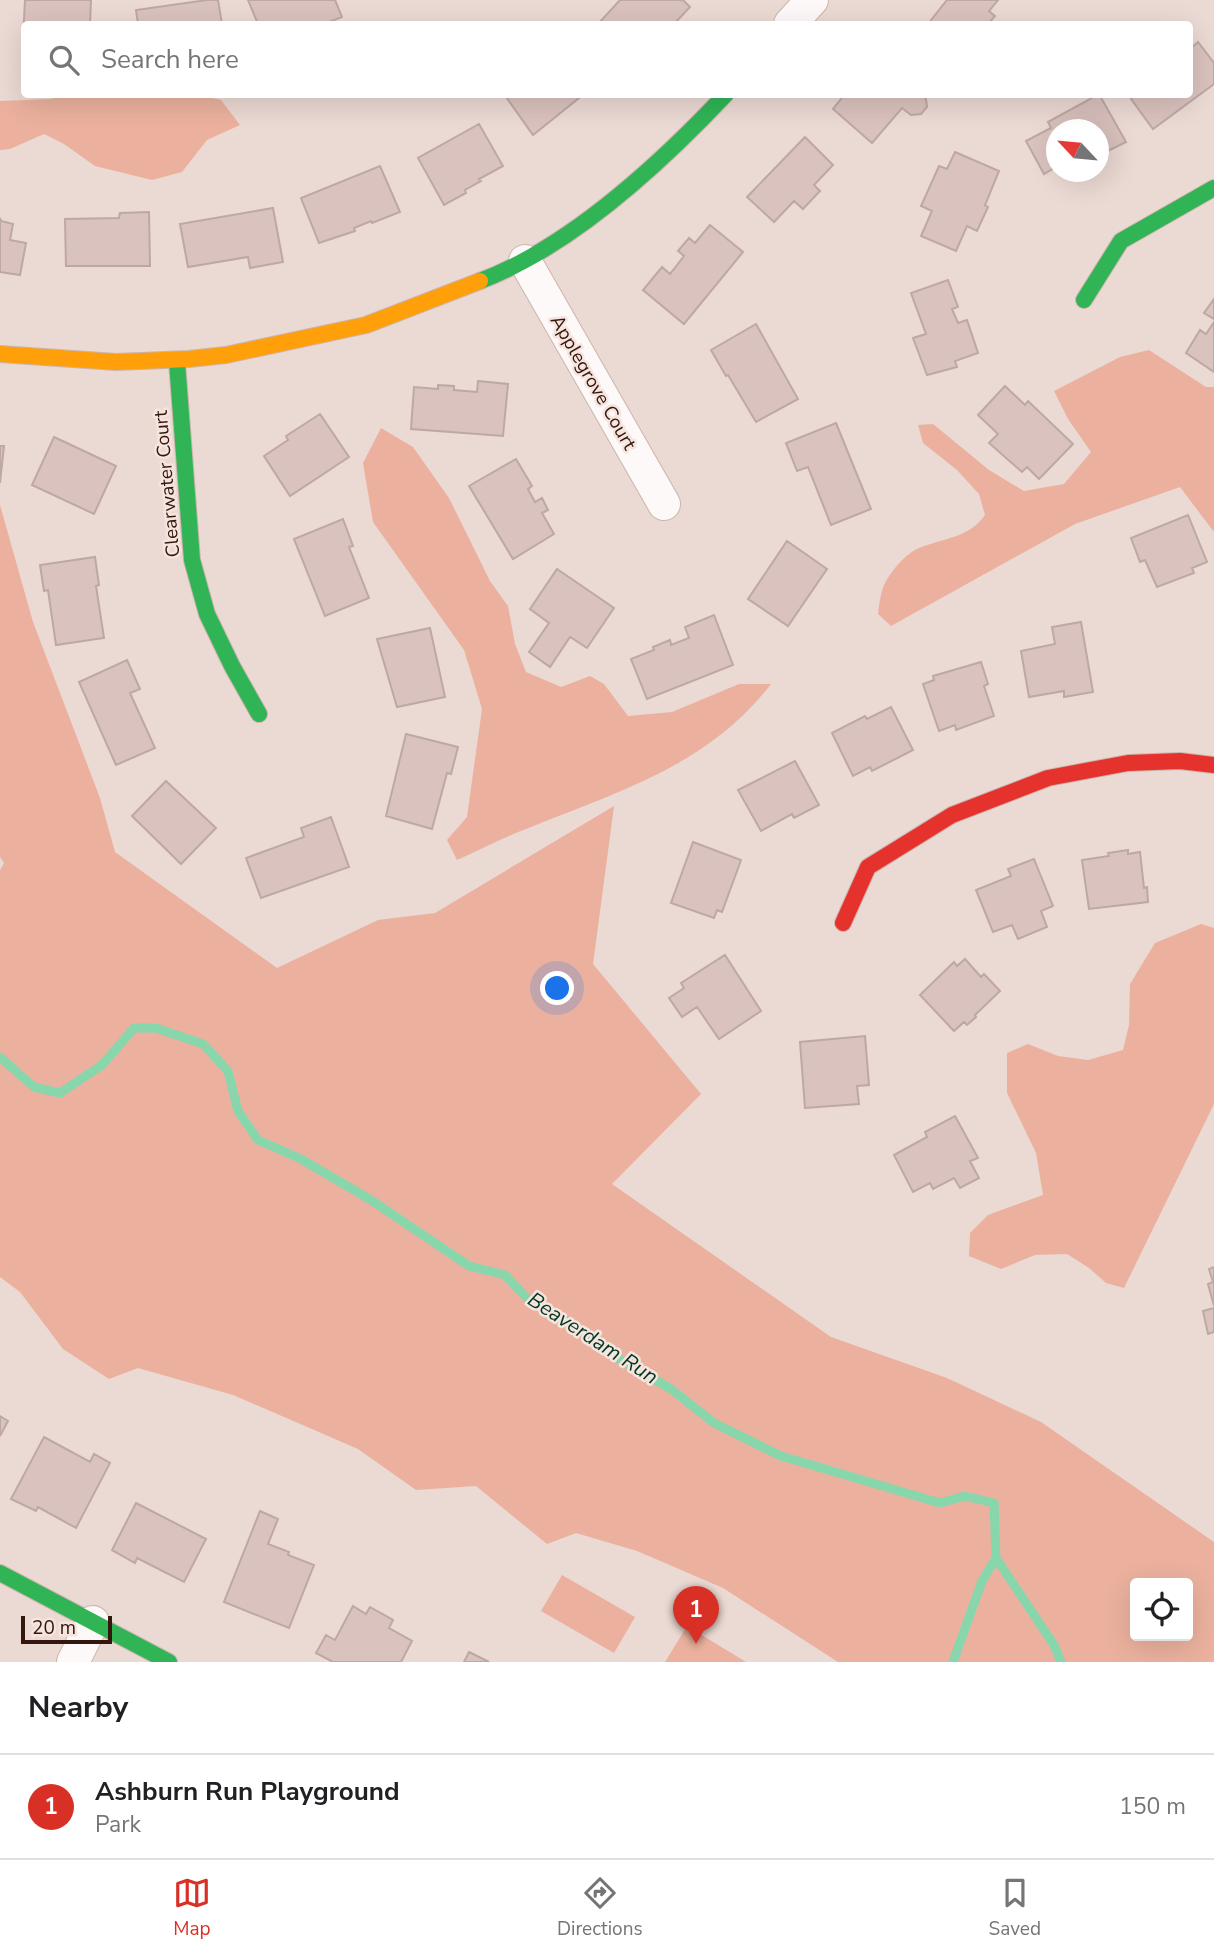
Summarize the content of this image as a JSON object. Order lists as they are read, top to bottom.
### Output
{
  "streets": {
    "street": ["Applegrove Court", "Clearwater Court"]
  },
  "water": ["Beaverdam Run"],
  "scale_bar": "20 m",
  "north": "top left",
  "page": {
    "search": "Search here",
    "pins": "1",
    "scale": "20 m",
    "heading": "Nearby",
    "list": [
      {
        "mark": "1",
        "name": "Ashburn Run Playground",
        "note": "Park",
        "value": "150 m"
      }
    ],
    "nav": ["Map", "Directions", "Saved"]
  }
}
